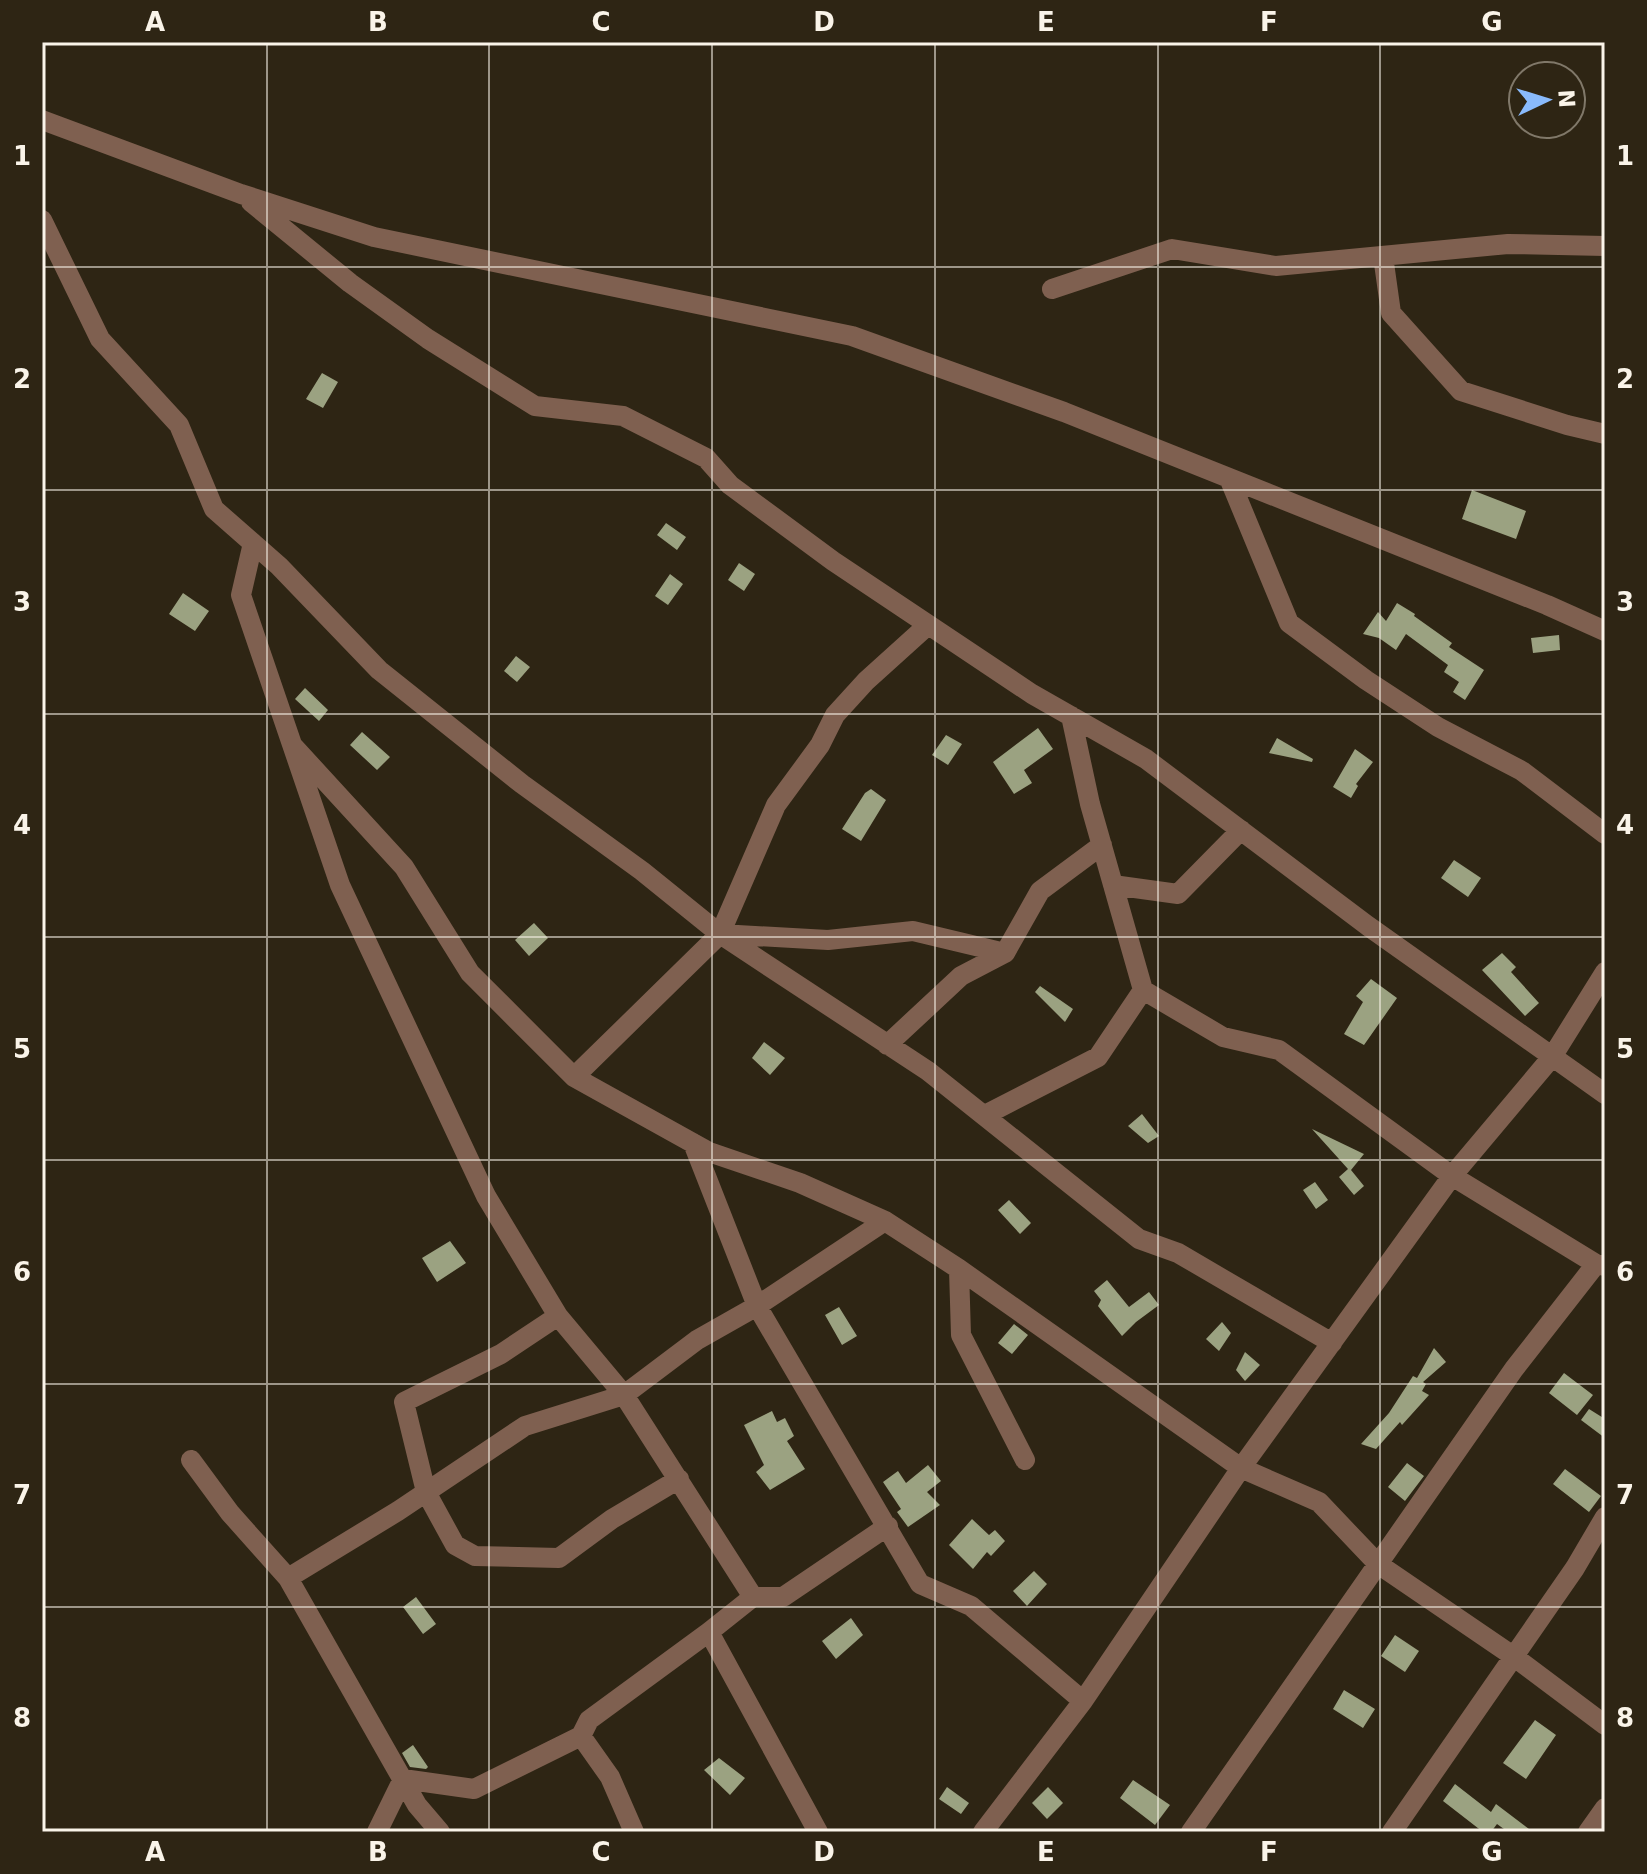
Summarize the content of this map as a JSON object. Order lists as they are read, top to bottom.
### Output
{
  "north": "right",
  "grid": {
    "columns": [
      "A",
      "B",
      "C",
      "D",
      "E",
      "F",
      "G"
    ],
    "rows": [
      "1",
      "2",
      "3",
      "4",
      "5",
      "6",
      "7",
      "8"
    ]
  }
}
